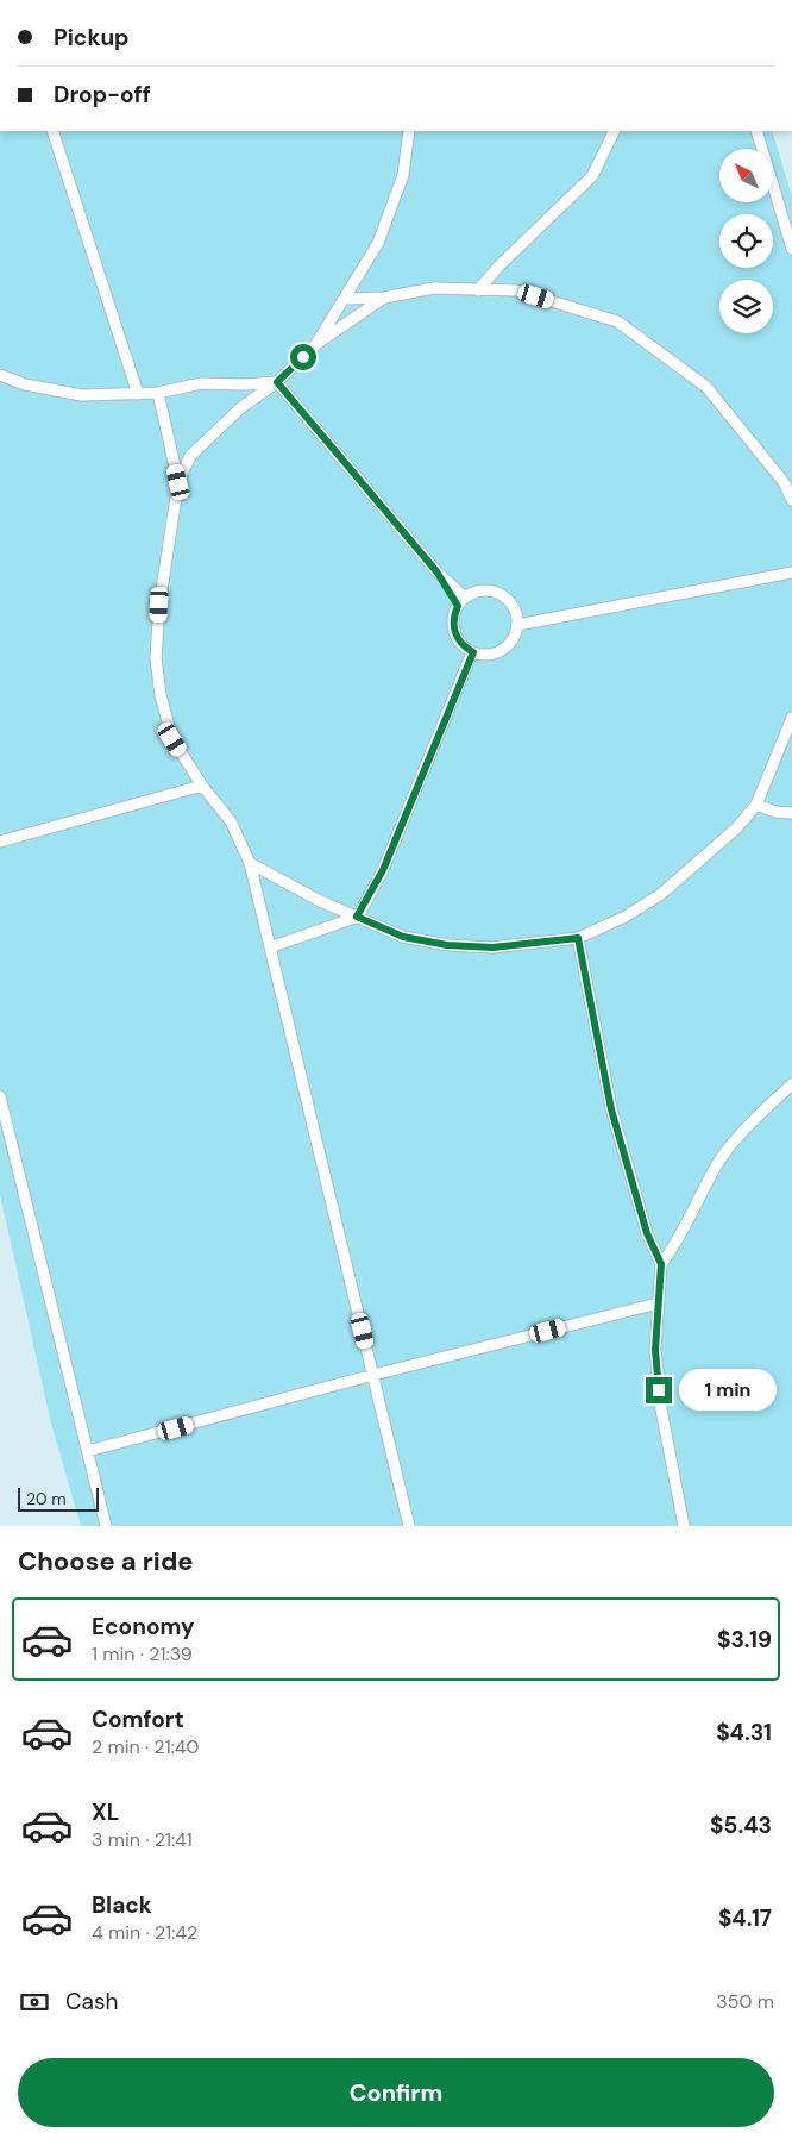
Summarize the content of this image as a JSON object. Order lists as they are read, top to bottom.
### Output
{
  "scale_bar": "20 m",
  "north": "top left",
  "page": {
    "banner": ["Pickup", "Drop-off"],
    "bubble": "1 min",
    "scale": "20 m",
    "heading": "Choose a ride",
    "list": [
      {
        "name": "Economy",
        "note": "1 min · 21:39",
        "value": "$3.19"
      },
      {
        "name": "Comfort",
        "note": "2 min · 21:40",
        "value": "$4.31"
      },
      {
        "name": "XL",
        "note": "3 min · 21:41",
        "value": "$5.43"
      },
      {
        "name": "Black",
        "note": "4 min · 21:42",
        "value": "$4.17"
      }
    ],
    "pay": ["Cash", "350 m"],
    "buttons": "Confirm"
  }
}
